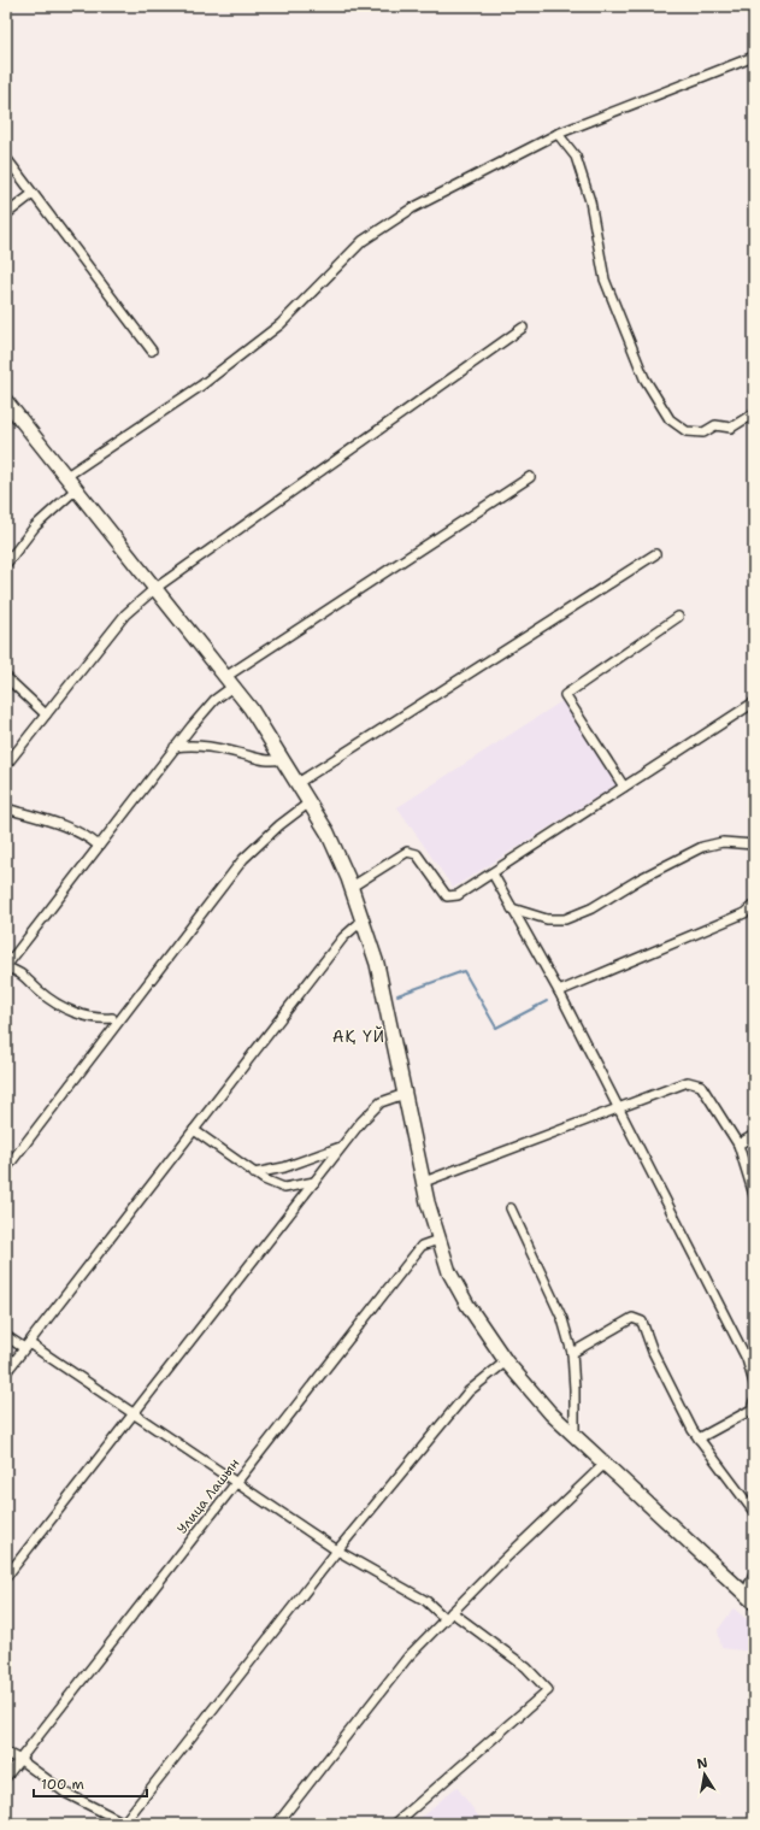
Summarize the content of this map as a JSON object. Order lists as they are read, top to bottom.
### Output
{
  "streets": {
    "street": ["Улица Лашын"]
  },
  "districts": ["АҚ ҮЙ"],
  "scale_bar": "100 m",
  "north": "top"
}
